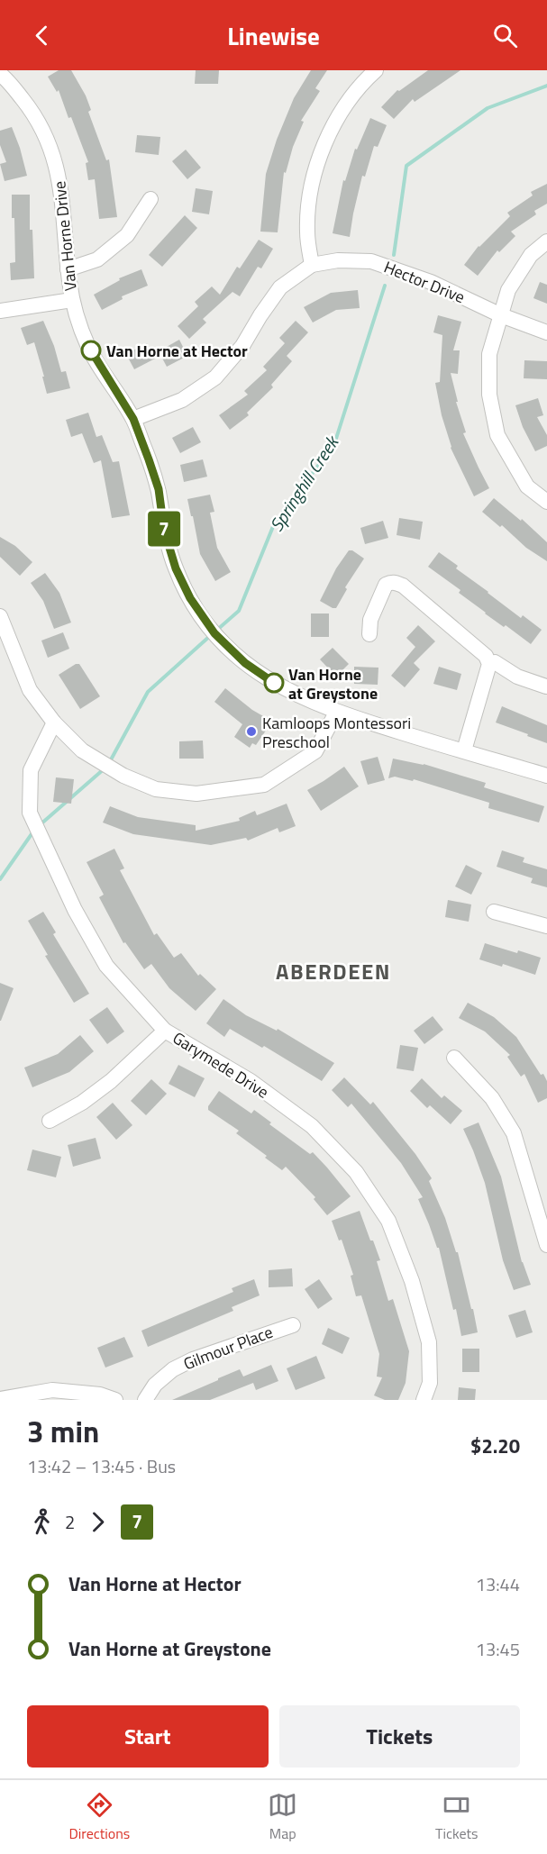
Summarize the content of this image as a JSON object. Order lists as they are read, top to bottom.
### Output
{
  "streets": {
    "street": [
      "Van Horne Drive",
      "Hector Drive",
      "Garymede Drive",
      "Gilmour Place"
    ]
  },
  "crossings": [
    ["Van Horne Drive", "Hector Drive"]
  ],
  "districts": ["ABERDEEN"],
  "water": ["Springhill Creek"],
  "places": ["Van Horne at Hector", "Van Horne at Greystone", "Kamloops Montessori Preschool"],
  "lines": ["bus line 7"],
  "page": {
    "header": "Linewise",
    "on_map": "7",
    "heading": ["3 min", "13:42 – 13:45 · Bus", "$2.20"],
    "legs": ["2", "7"],
    "list": [
      {
        "name": "Van Horne at Hector",
        "value": "13:44"
      },
      {
        "name": "Van Horne at Greystone",
        "value": "13:45"
      }
    ],
    "buttons": ["Start", "Tickets"],
    "tabs": ["Directions", "Map", "Tickets"]
  }
}
